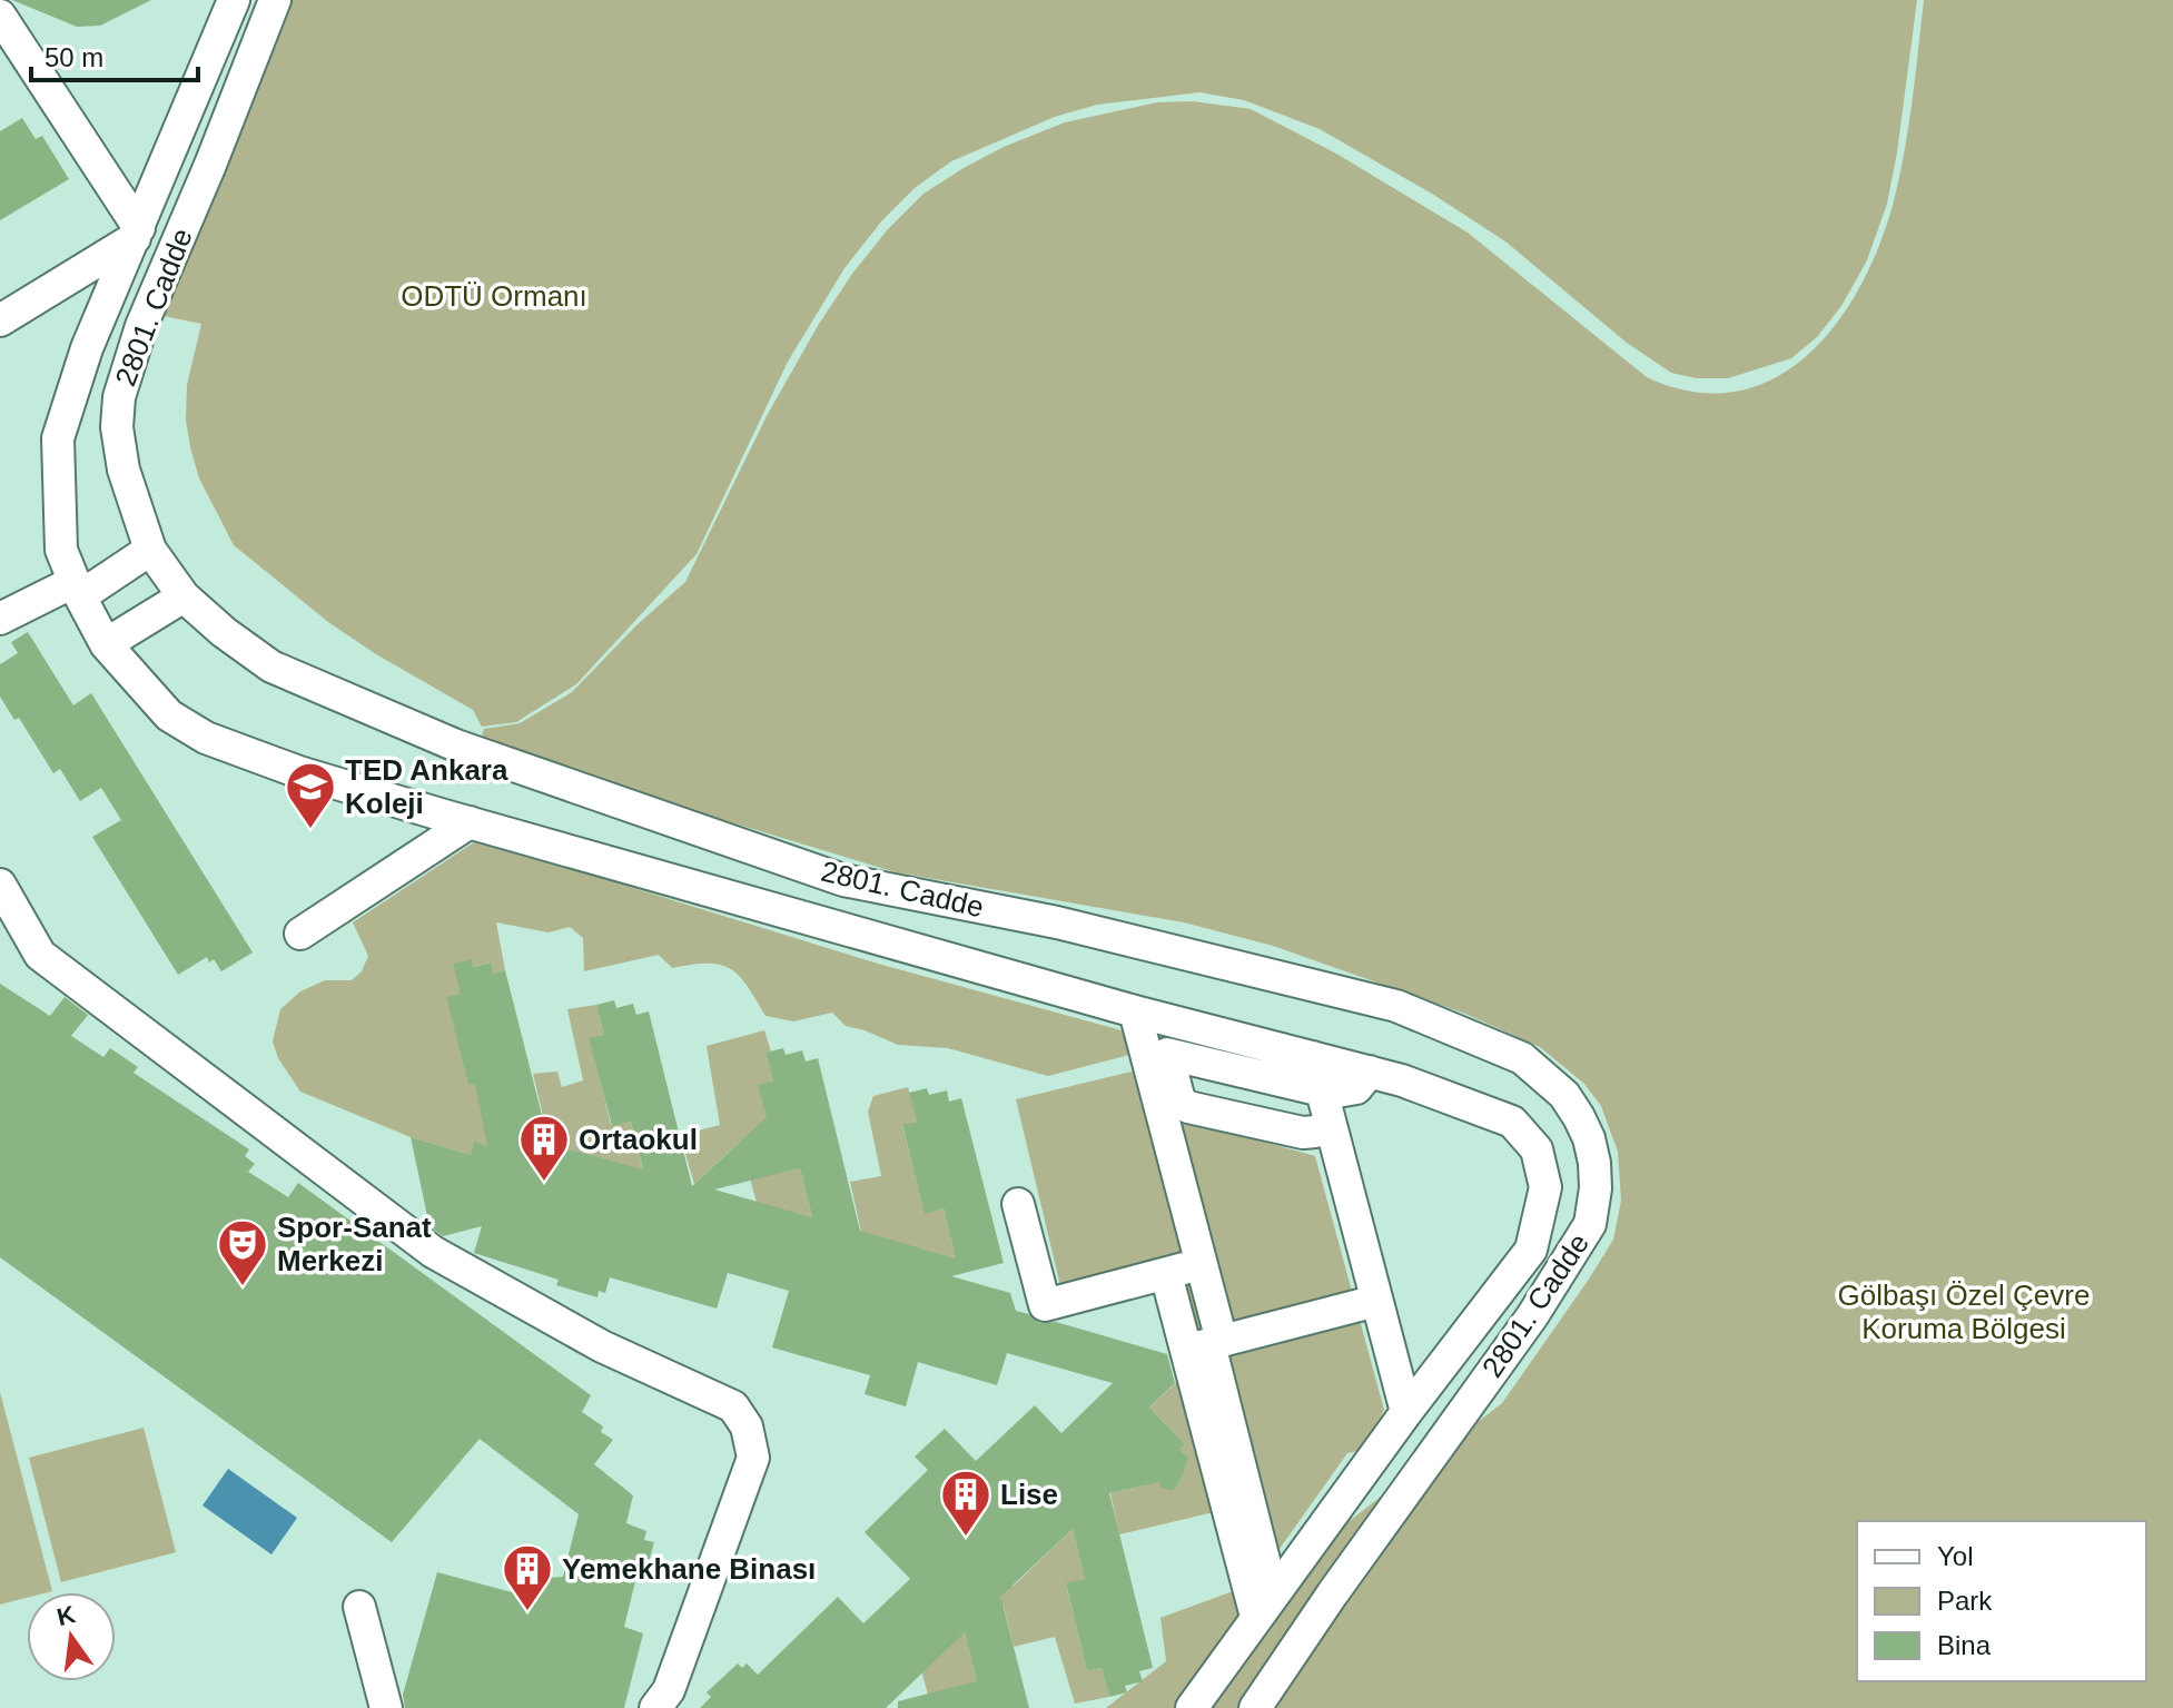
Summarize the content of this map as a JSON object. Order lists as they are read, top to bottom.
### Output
{
  "streets": {
    "street": ["2801. Cadde"]
  },
  "parks": ["ODTÜ Ormanı", "Gölbaşı Özel Çevre Koruma Bölgesi"],
  "places": {
    "school or university": ["TED Ankara Koleji"],
    "building": ["Ortaokul", "Lise", "Yemekhane Binası"],
    "theatre": ["Spor-Sanat Merkezi"]
  },
  "legend": ["Yol", "Park", "Bina"],
  "scale_bar": "50 m",
  "north": "top"
}
